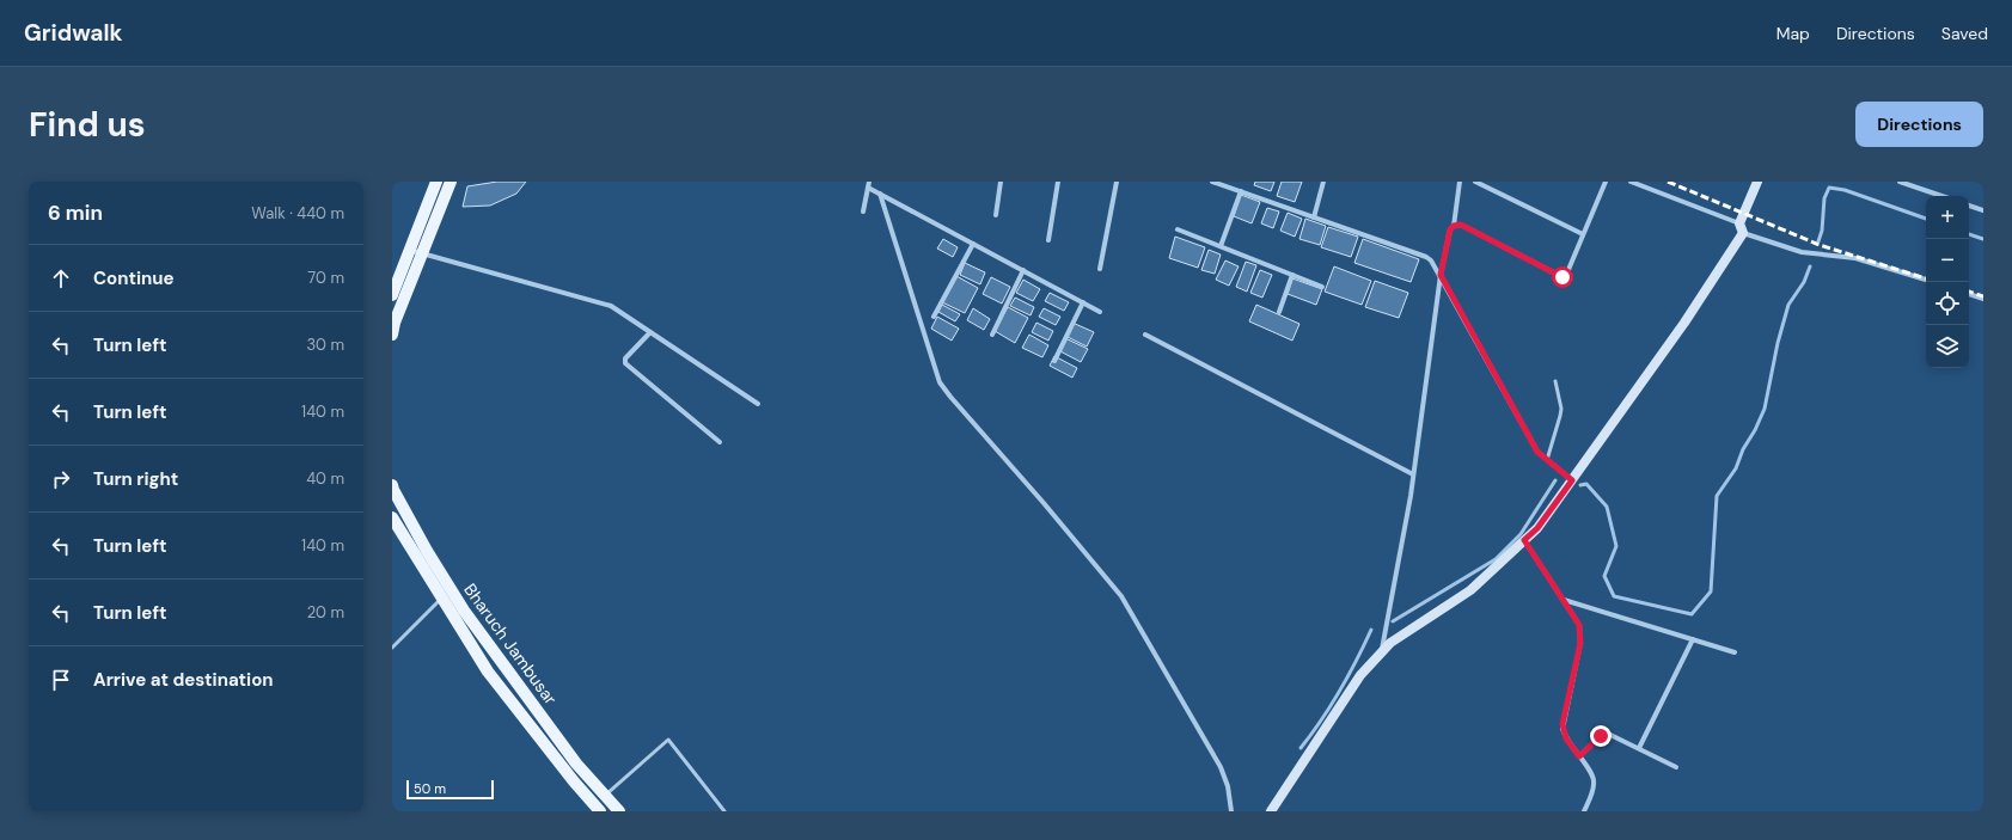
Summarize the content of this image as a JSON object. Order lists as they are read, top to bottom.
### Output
{
  "streets": {
    "main road": ["Bharuch Jambusar"]
  },
  "scale_bar": "50 m",
  "page": {
    "header": "Gridwalk",
    "nav": ["Map", "Directions", "Saved"],
    "buttons": "Directions",
    "title": "Find us",
    "heading": ["6 min", "Walk · 440 m"],
    "map_buttons": ["+", "−"],
    "list": [
      ["Continue", "70 m"],
      ["Turn left", "30 m"],
      ["Turn left", "140 m"],
      ["Turn right", "40 m"],
      ["Turn left", "140 m"],
      ["Turn left", "20 m"],
      "Arrive at destination"
    ],
    "scale": "50 m"
  }
}
